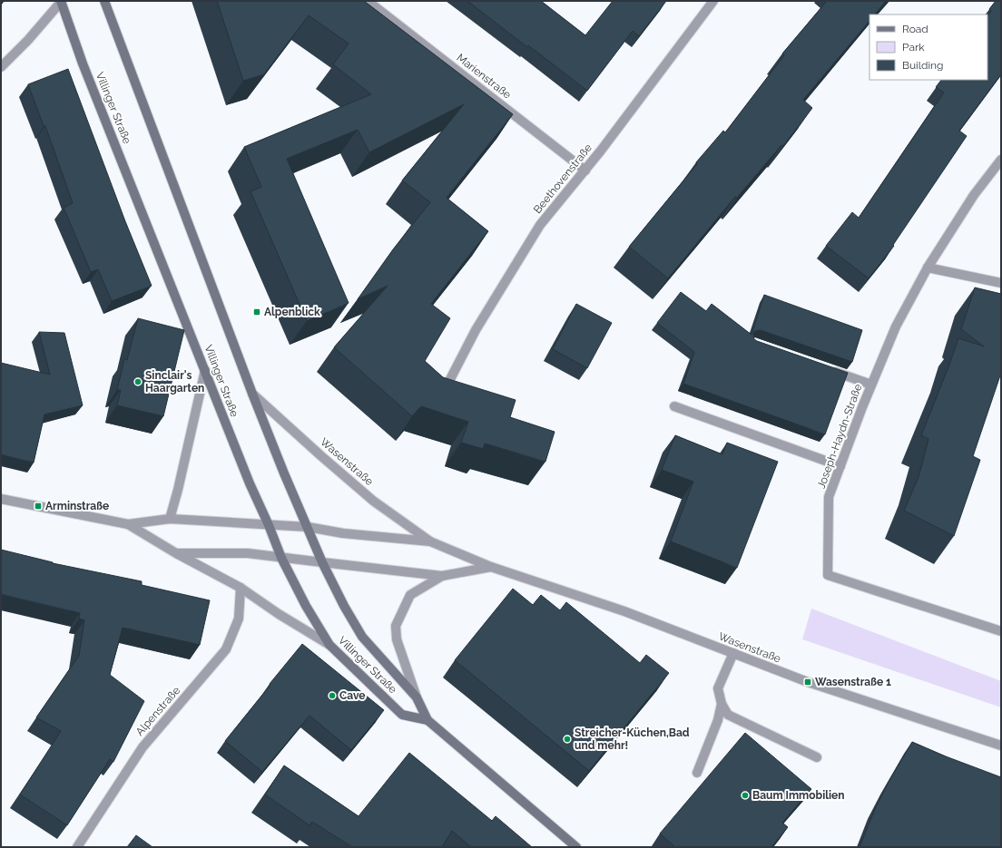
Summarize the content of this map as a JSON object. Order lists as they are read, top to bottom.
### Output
{
  "streets": {
    "main road": ["Villinger Straße"],
    "street": [
      "Marienstraße",
      "Beethovenstraße",
      "Joseph-Haydn-Straße",
      "Wasenstraße",
      "Alpenstraße"
    ]
  },
  "crossings": [
    ["Marienstraße", "Beethovenstraße"],
    ["Villinger Straße", "Wasenstraße"]
  ],
  "places": {
    "transit": ["Alpenblick", "Arminstraße", "Wasenstraße 1"],
    "other": [
      "Sinclair's Haargarten",
      "Cave",
      "Streicher-Küchen,Bad und mehr!",
      "Baum Immobilien"
    ]
  },
  "legend": ["Road", "Park", "Building"]
}
